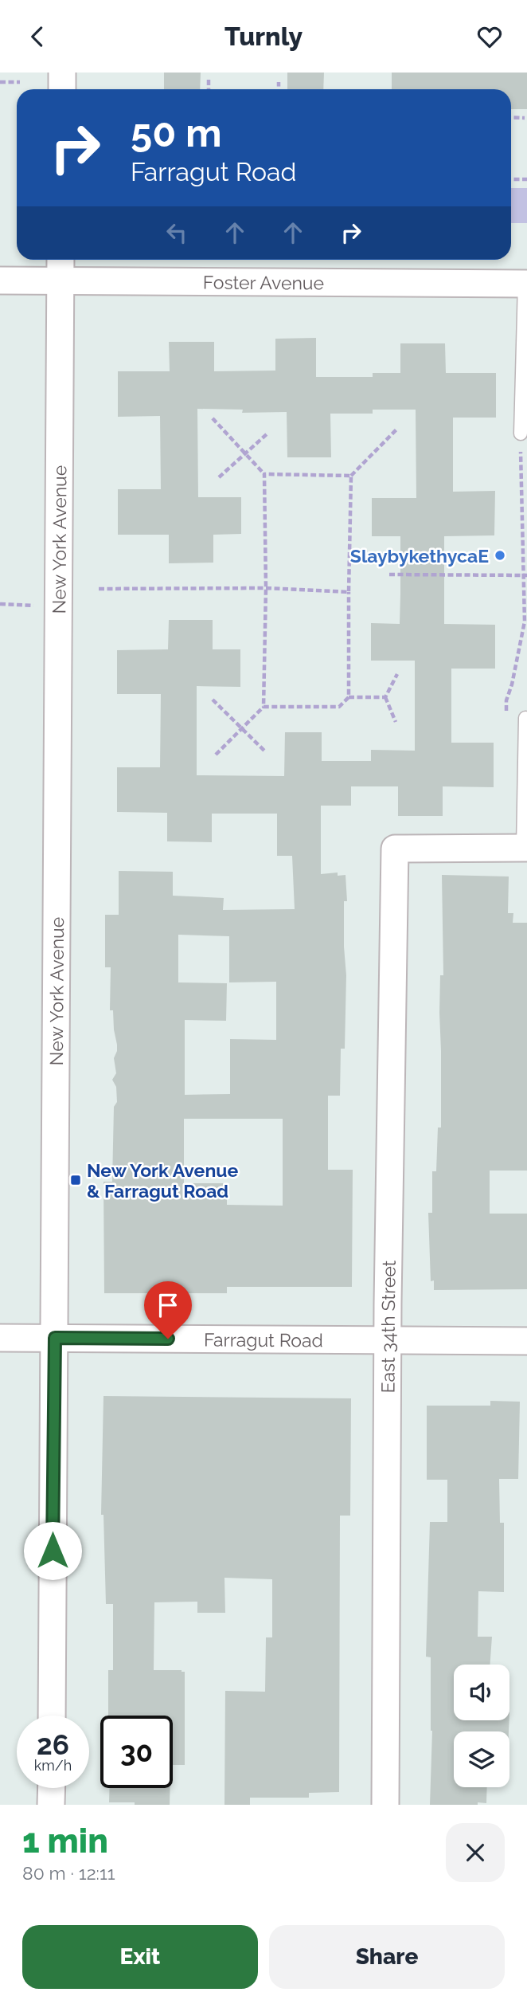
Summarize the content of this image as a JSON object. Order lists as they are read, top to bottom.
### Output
{
  "streets": {
    "street": [
      "Foster Avenue",
      "New York Avenue",
      "East 34th Street",
      "Farragut Road"
    ]
  },
  "crossings": [
    ["Foster Avenue", "New York Avenue"],
    ["New York Avenue", "Farragut Road"],
    ["East 34th Street", "Farragut Road"]
  ],
  "places": {
    "other": ["SlaybykethycaE"],
    "transit": ["New York Avenue & Farragut Road"]
  },
  "page": {
    "header": "Turnly",
    "turn": ["50 m", "Farragut Road"],
    "speed": "26 km/h",
    "limit": "30",
    "heading": ["1 min", "80 m · 12:11"],
    "buttons": ["Exit", "Share"]
  }
}
